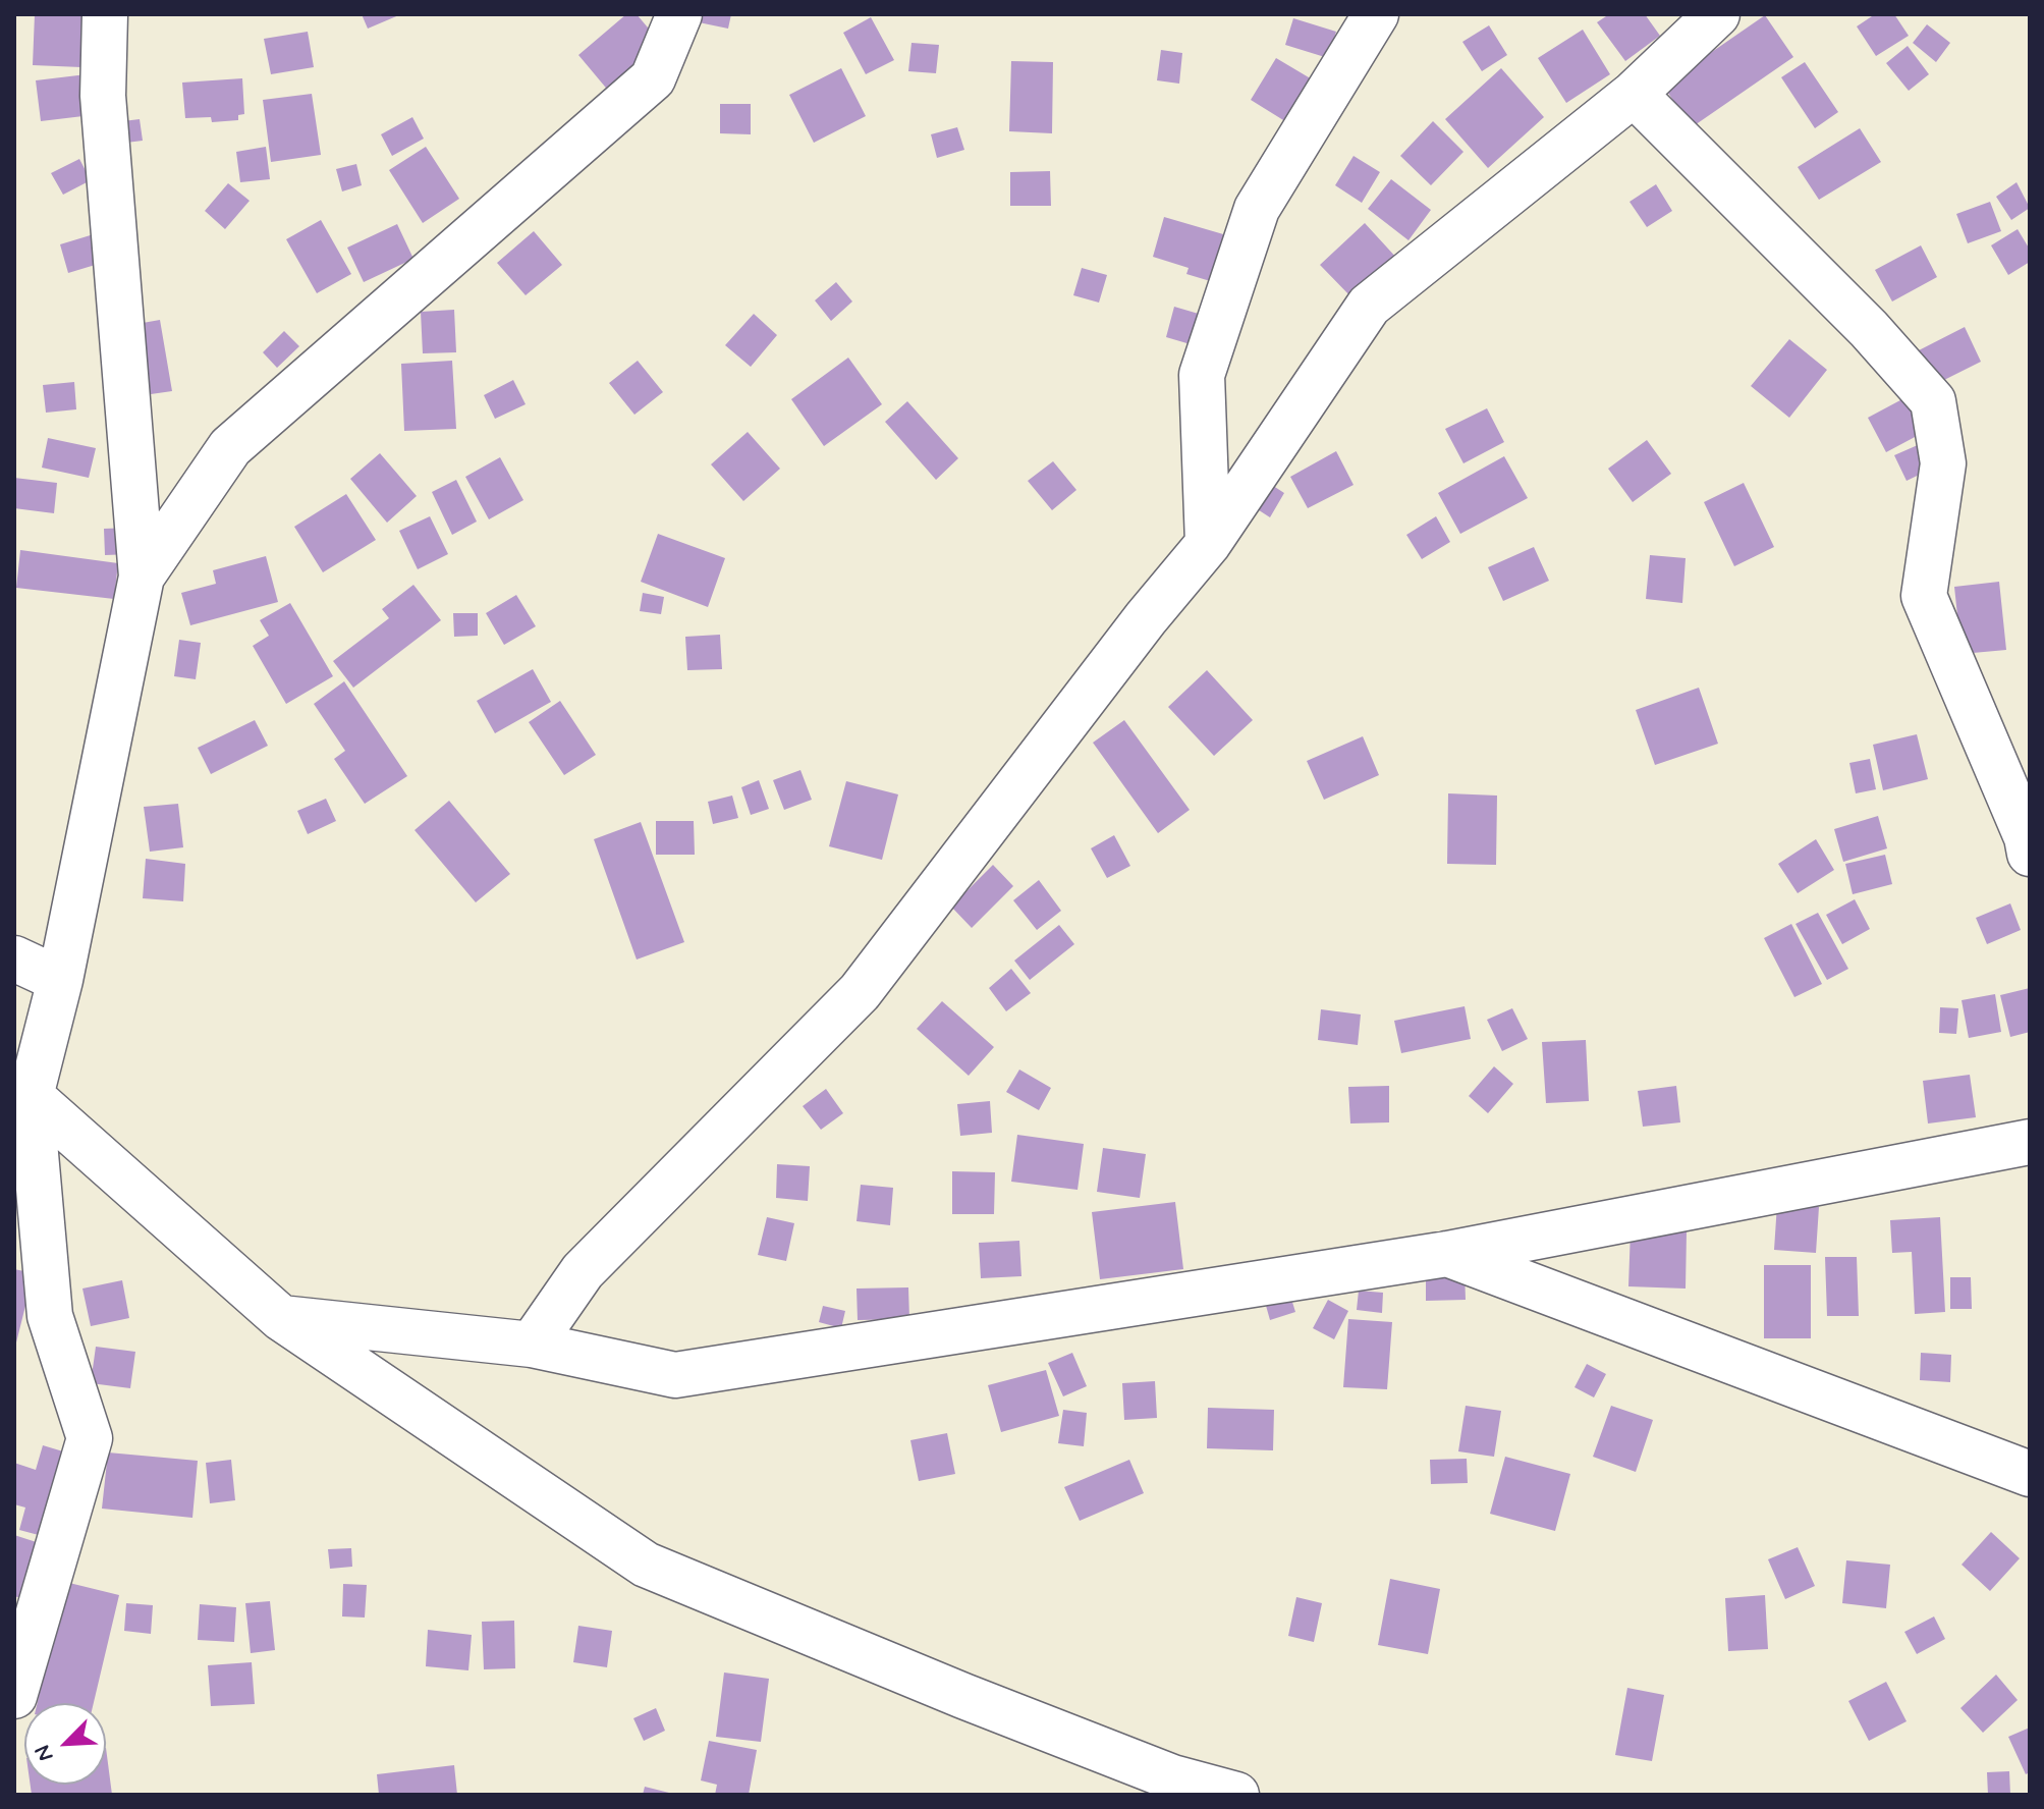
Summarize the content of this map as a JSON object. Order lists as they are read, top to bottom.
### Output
{
  "north": "bottom left"
}
